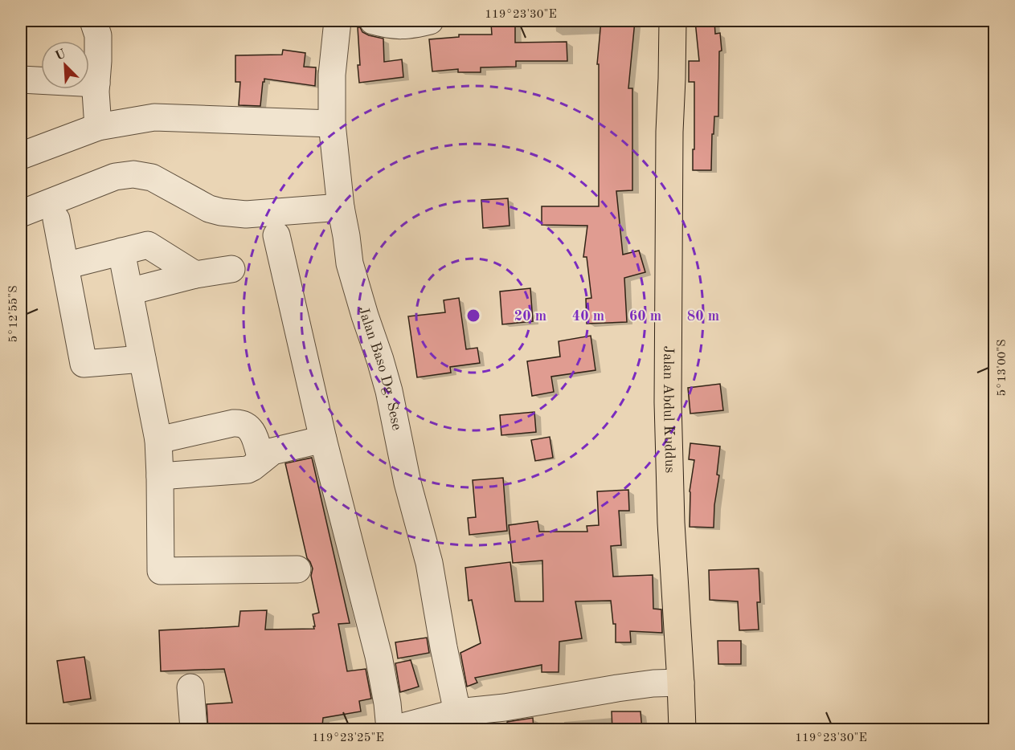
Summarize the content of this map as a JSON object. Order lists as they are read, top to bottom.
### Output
{
  "streets": {
    "main road": ["Jalan Abdul Kuddus"],
    "street": ["Jalan Baso Dg. Sese"]
  },
  "north": "top left",
  "coordinates": [
    "119°23'30\"E",
    "5°12'55\"S",
    "5°13'00\"S",
    "119°23'25\"E"
  ],
  "rings": [
    "20 m",
    "40 m",
    "60 m",
    "80 m"
  ]
}
